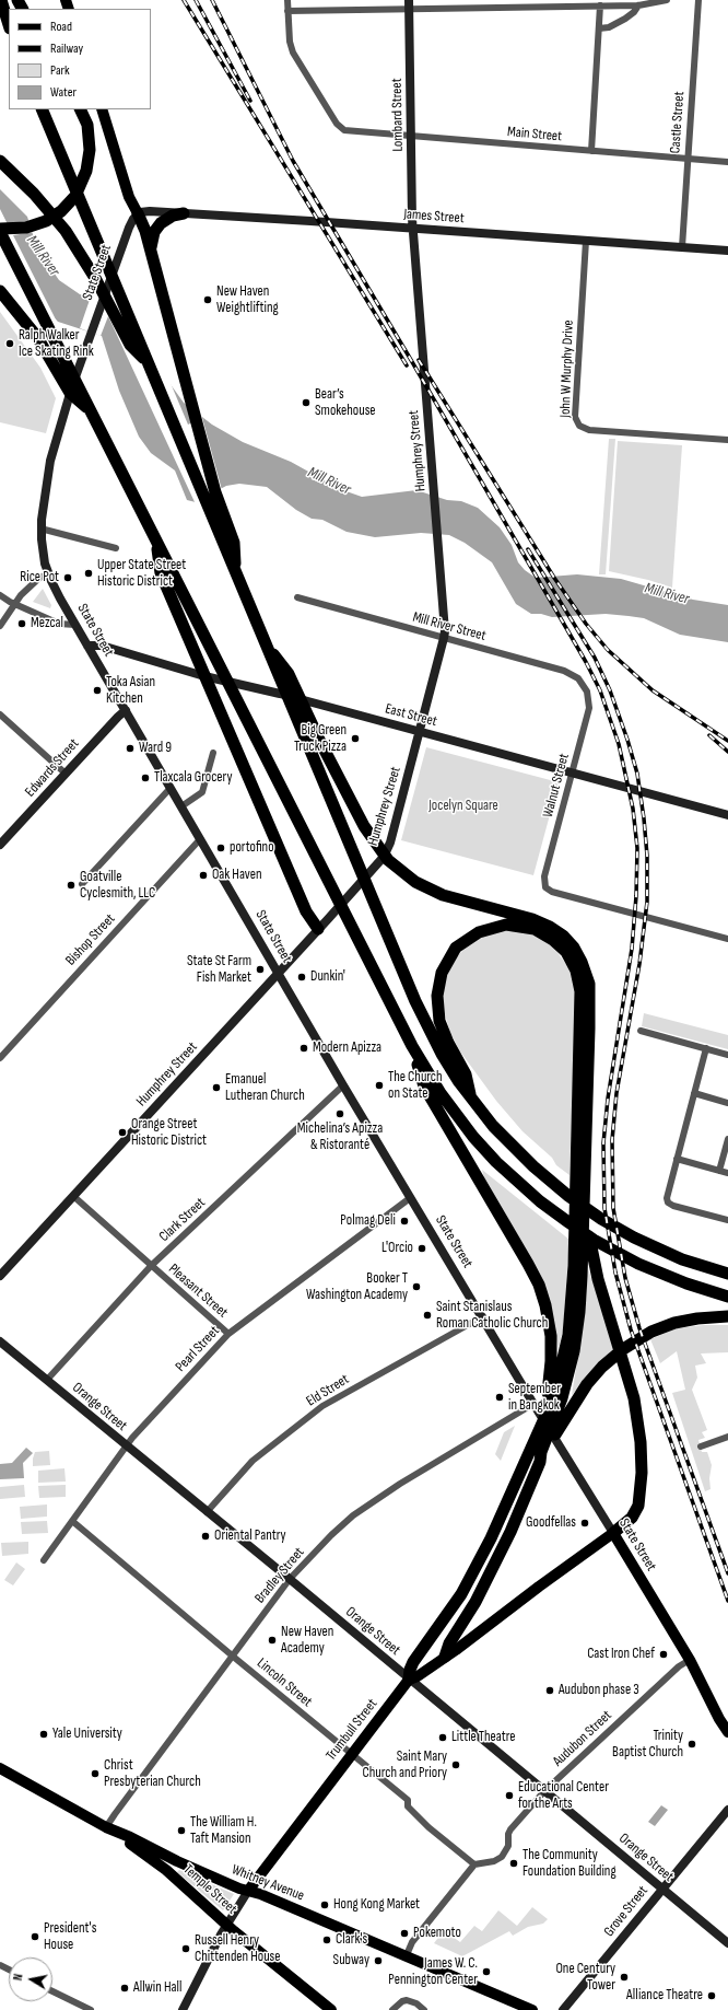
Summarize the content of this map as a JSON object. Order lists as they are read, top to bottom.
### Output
{
  "streets": {
    "main road": [
      "Lombard Street",
      "James Street",
      "State Street",
      "Humphrey Street",
      "East Street",
      "Edwards Street",
      "Orange Street",
      "Trumbull Street",
      "Whitney Avenue",
      "Temple Street",
      "Grove Street"
    ],
    "street": [
      "Castle Street",
      "Main Street",
      "John W Murphy Drive",
      "Mill River Street",
      "Walnut Street",
      "Bishop Street",
      "Clark Street",
      "Pleasant Street",
      "Pearl Street",
      "Eld Street",
      "Bradley Street",
      "Lincoln Street",
      "Audubon Street"
    ]
  },
  "crossings": [
    ["Lombard Street", "Main Street"],
    ["Lombard Street", "James Street"],
    ["Lombard Street", "Humphrey Street"],
    ["Castle Street", "Main Street"],
    ["Castle Street", "James Street"],
    ["James Street", "State Street"],
    ["James Street", "John W Murphy Drive"],
    ["James Street", "Humphrey Street"],
    ["State Street", "Humphrey Street"],
    ["State Street", "East Street"],
    ["State Street", "Edwards Street"],
    ["State Street", "Bishop Street"],
    ["State Street", "Clark Street"],
    ["State Street", "Pearl Street"],
    ["State Street", "Eld Street"],
    ["State Street", "Bradley Street"],
    ["State Street", "Trumbull Street"],
    ["State Street", "Audubon Street"],
    ["Humphrey Street", "Mill River Street"],
    ["Humphrey Street", "East Street"],
    ["Humphrey Street", "Pleasant Street"],
    ["Mill River Street", "Walnut Street"],
    ["East Street", "Walnut Street"],
    ["Clark Street", "Pleasant Street"],
    ["Clark Street", "Orange Street"],
    ["Pleasant Street", "Pearl Street"],
    ["Pearl Street", "Orange Street"],
    ["Pearl Street", "Lincoln Street"],
    ["Eld Street", "Orange Street"],
    ["Orange Street", "Bradley Street"],
    ["Orange Street", "Trumbull Street"],
    ["Orange Street", "Audubon Street"],
    ["Orange Street", "Grove Street"],
    ["Bradley Street", "Lincoln Street"],
    ["Bradley Street", "Whitney Avenue"],
    ["Bradley Street", "Temple Street"],
    ["Lincoln Street", "Trumbull Street"],
    ["Lincoln Street", "Audubon Street"],
    ["Trumbull Street", "Whitney Avenue"],
    ["Trumbull Street", "Temple Street"],
    ["Whitney Avenue", "Temple Street"]
  ],
  "water": ["Mill River"],
  "parks": ["Jocelyn Square"],
  "places": [
    "New Haven Weightlifting",
    "Ralph Walker Ice Skating Rink",
    "Bear’s Smokehouse",
    "Upper State Street Historic District",
    "Rice Pot",
    "Mezcal",
    "Toka Asian Kitchen",
    "Big Green Truck Pizza",
    "Ward 9",
    "Tlaxcala Grocery",
    "portofino",
    "Oak Haven",
    "Goatville Cyclesmith, LLC",
    "State St Farm Fish Market",
    "Dunkin'",
    "Modern Apizza",
    "The Church on State",
    "Emanuel Lutheran Church",
    "Michelina’s Apizza & Ristoranté",
    "Orange Street Historic District",
    "Polmag Deli",
    "L'Orcio",
    "Booker T Washington Academy",
    "Saint Stanislaus Roman Catholic Church",
    "September in Bangkok",
    "Goodfellas",
    "Oriental Pantry",
    "New Haven Academy",
    "Cast Iron Chef",
    "Audubon phase 3",
    "Yale University",
    "Little Theatre",
    "Trinity Baptist Church",
    "Saint Mary Church and Priory",
    "Christ Presbyterian Church",
    "Educational Center for the Arts",
    "The William H. Taft Mansion",
    "The Community Foundation Building",
    "Hong Kong Market",
    "Pokemoto",
    "President's House",
    "Clark's",
    "Russell Henry Chittenden House",
    "Subway",
    "James W. C. Pennington Center",
    "One Century Tower",
    "Allwin Hall",
    "Alliance Theatre"
  ],
  "legend": [
    "Road",
    "Railway",
    "Park",
    "Water"
  ],
  "north": "left"
}
